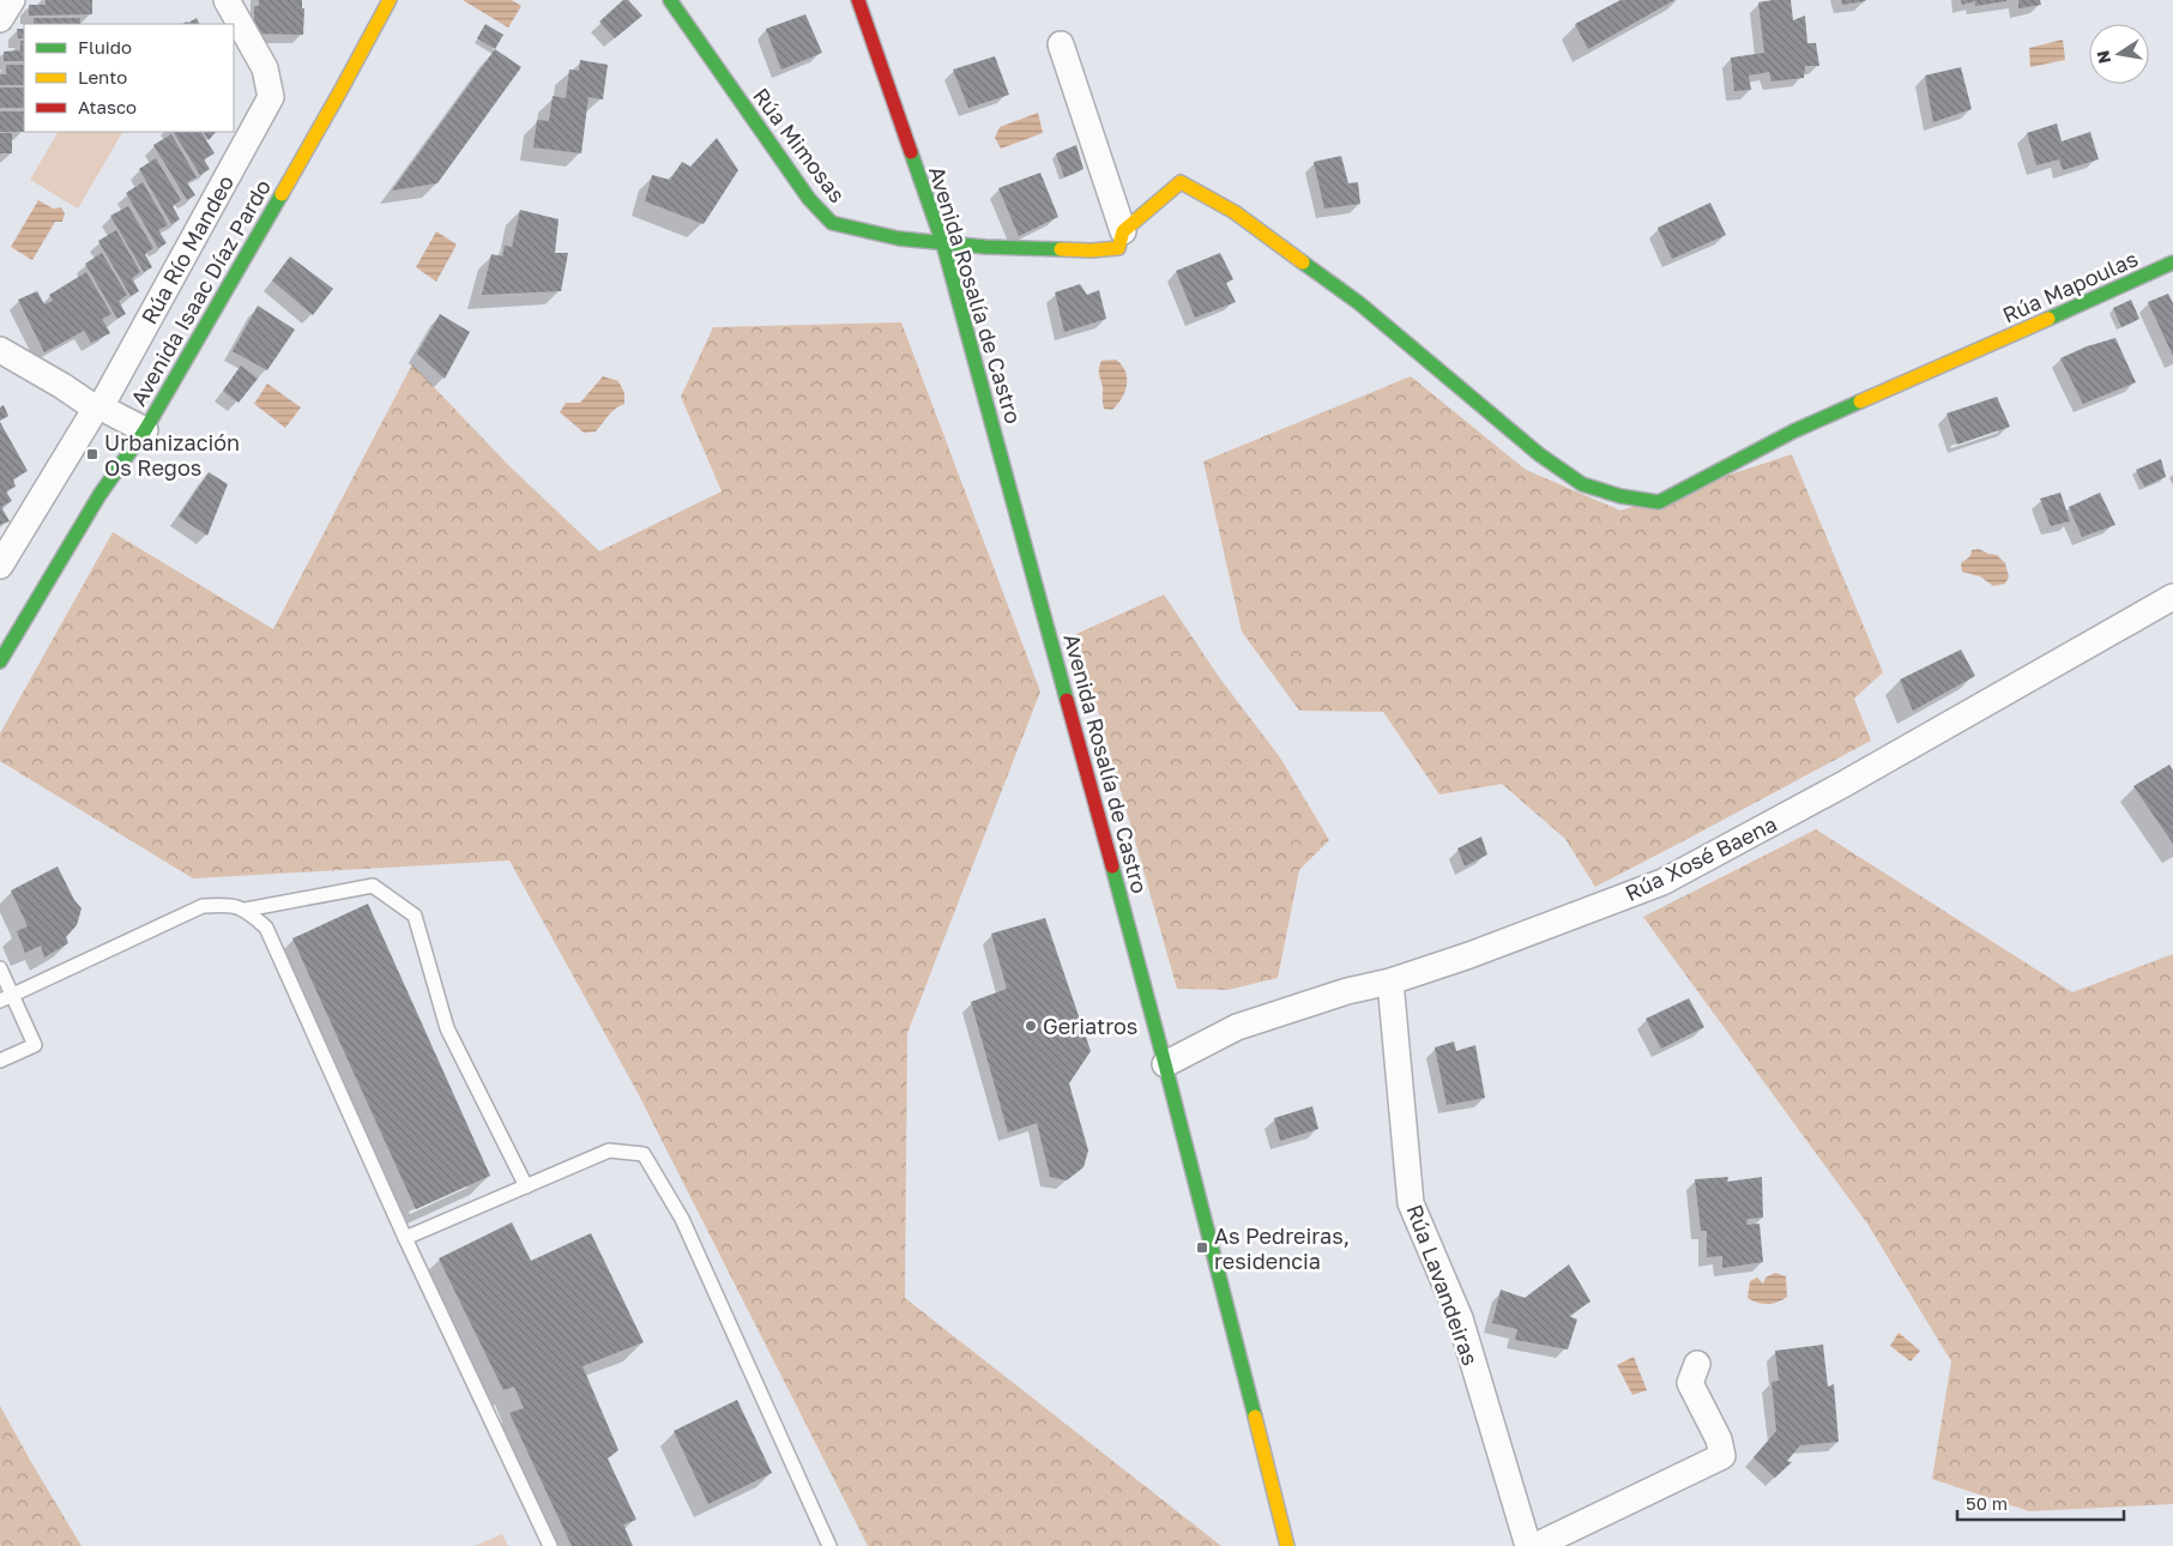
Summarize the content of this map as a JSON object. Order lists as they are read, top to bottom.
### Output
{
  "streets": {
    "street": [
      "Rúa Mimosas",
      "Rúa Río Mandeo",
      "Rúa Mapoulas",
      "Avenida Isaac Díaz Pardo",
      "Avenida Rosalía de Castro",
      "Rúa Xosé Baena",
      "Rúa Lavandeiras"
    ]
  },
  "crossings": [
    ["Rúa Mimosas", "Rúa Mapoulas"],
    ["Rúa Mimosas", "Avenida Rosalía de Castro"],
    ["Avenida Rosalía de Castro", "Rúa Xosé Baena"],
    ["Rúa Xosé Baena", "Rúa Lavandeiras"]
  ],
  "places": {
    "transit": ["Urbanización Os Regos", "As Pedreiras, residencia"],
    "other": ["Geriatros"]
  },
  "legend": ["Fluido", "Lento", "Atasco"],
  "scale_bar": "50 m",
  "north": "left"
}
